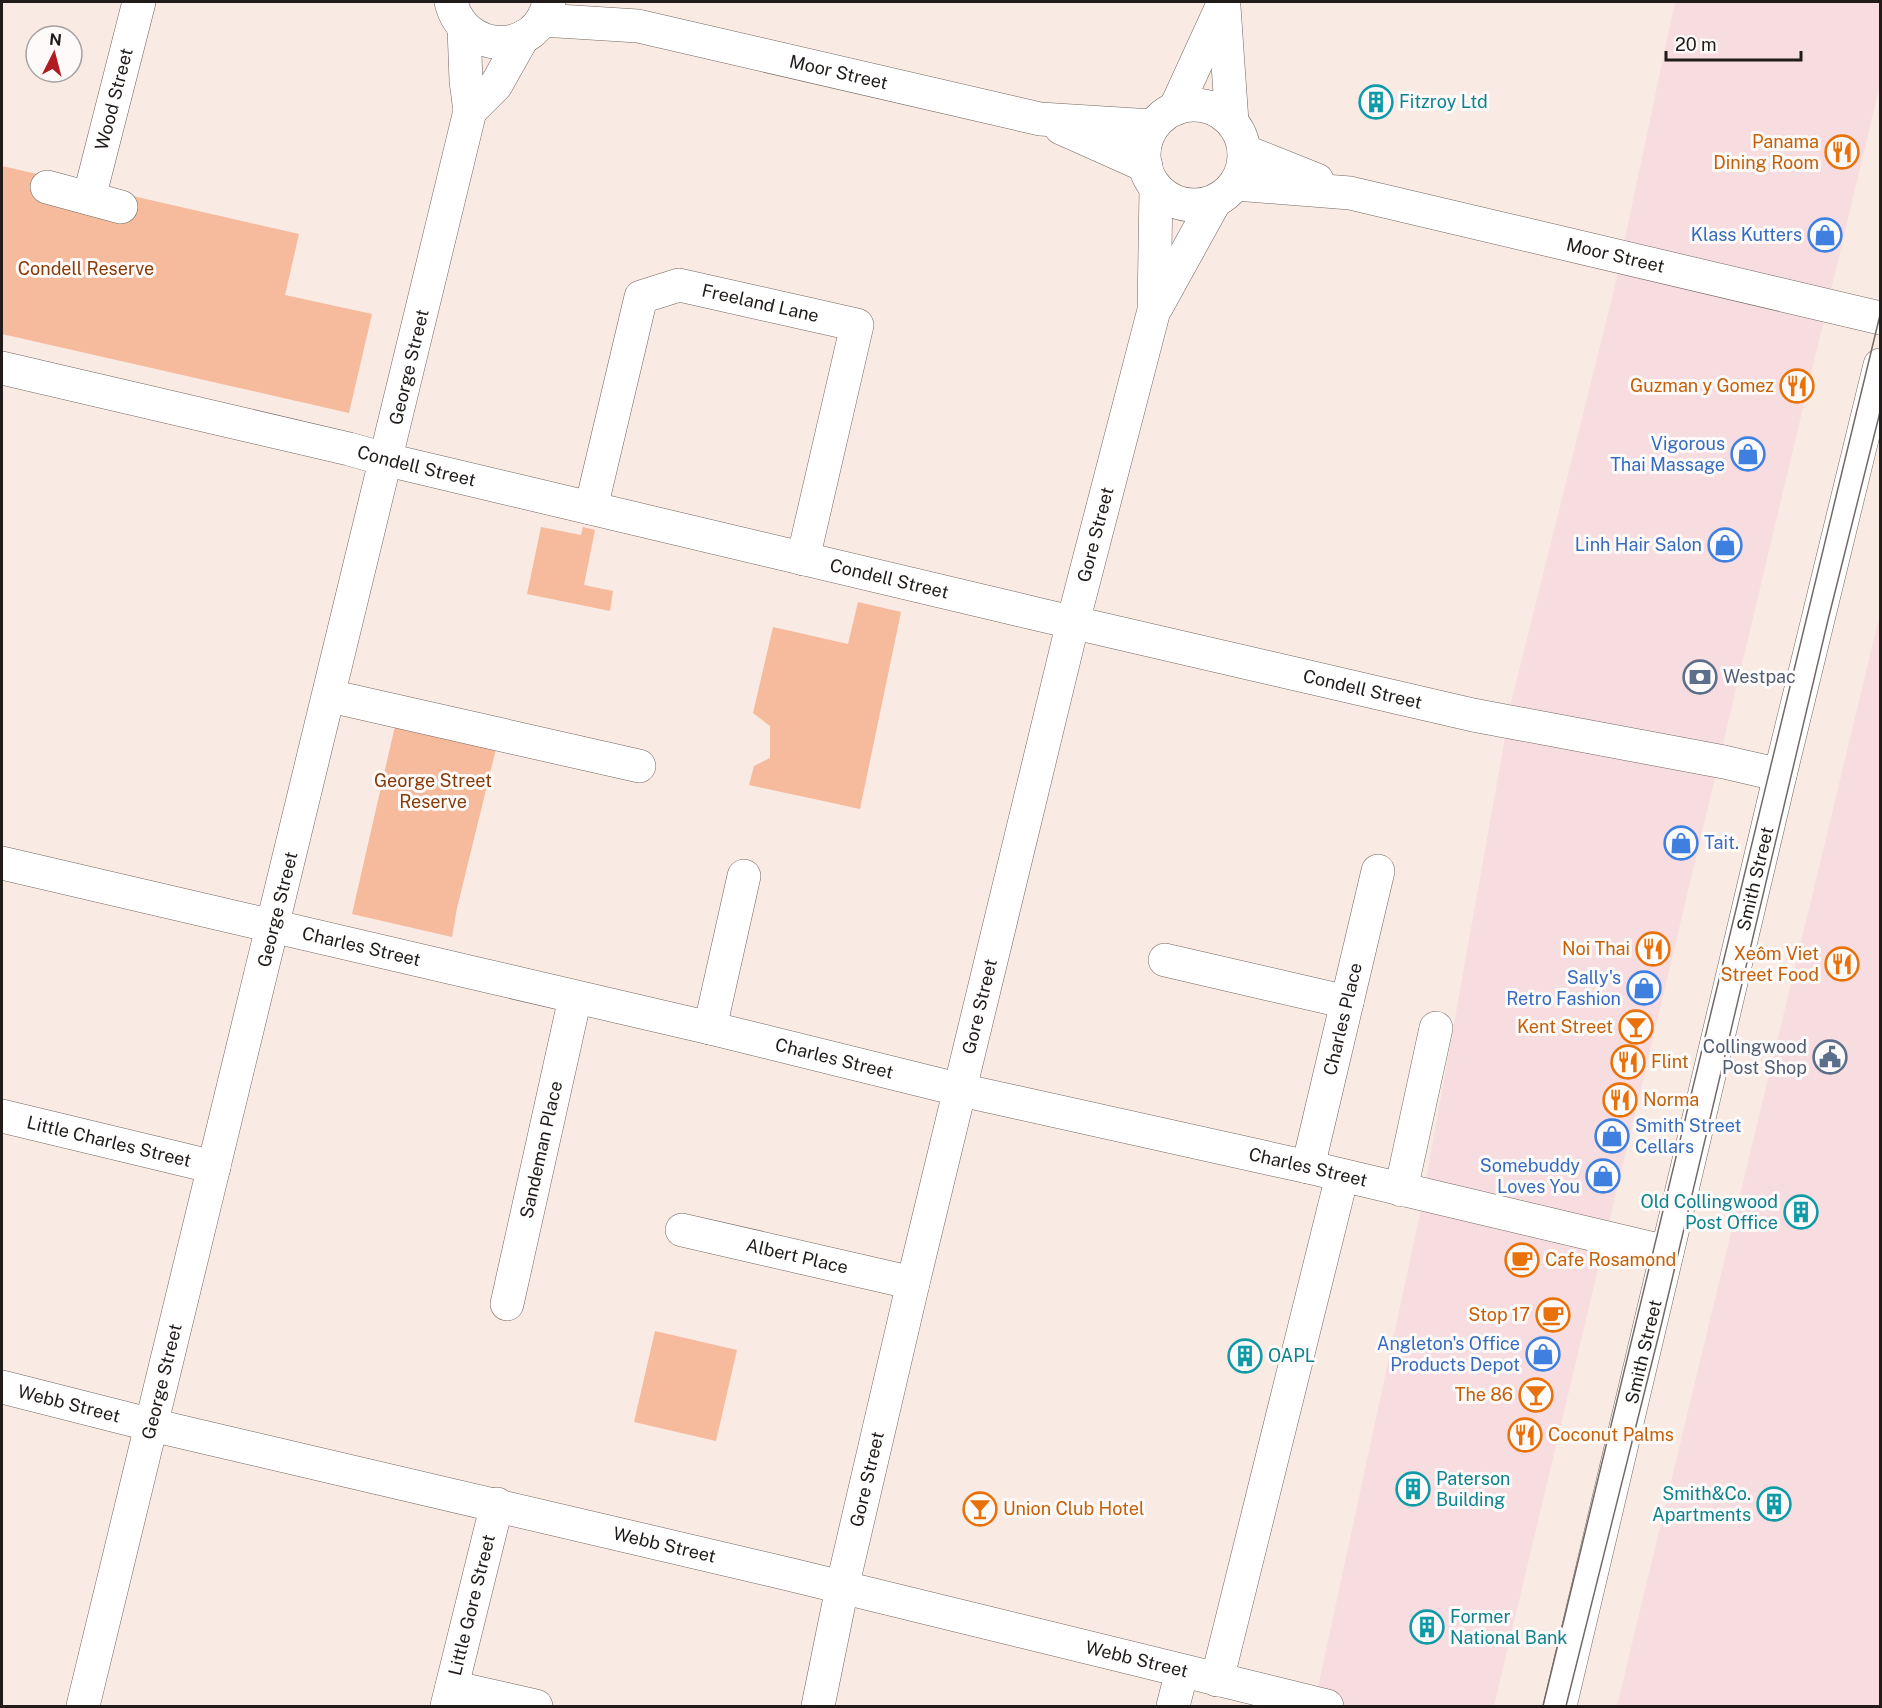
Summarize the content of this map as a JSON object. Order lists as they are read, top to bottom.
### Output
{
  "streets": {
    "street": [
      "Moor Street",
      "Wood Street",
      "Freeland Lane",
      "George Street",
      "Condell Street",
      "Gore Street",
      "Smith Street",
      "Charles Street",
      "Charles Place",
      "Little Charles Street",
      "Sandeman Place",
      "Albert Place",
      "Webb Street",
      "Little Gore Street"
    ]
  },
  "crossings": [
    ["Moor Street", "George Street"],
    ["Moor Street", "Gore Street"],
    ["Freeland Lane", "Condell Street"],
    ["George Street", "Condell Street"],
    ["George Street", "Charles Street"],
    ["George Street", "Little Charles Street"],
    ["George Street", "Webb Street"],
    ["Condell Street", "Gore Street"],
    ["Condell Street", "Smith Street"],
    ["Gore Street", "Charles Street"],
    ["Gore Street", "Albert Place"],
    ["Gore Street", "Webb Street"],
    ["Smith Street", "Charles Street"],
    ["Charles Street", "Charles Place"],
    ["Charles Street", "Sandeman Place"],
    ["Webb Street", "Little Gore Street"]
  ],
  "parks": ["Condell Reserve", "George Street Reserve"],
  "places": {
    "building": [
      "Fitzroy Ltd",
      "Old Collingwood Post Office",
      "OAPL",
      "Paterson Building",
      "Smith&Co. Apartments",
      "Former National Bank"
    ],
    "restaurant": [
      "Panama Dining Room",
      "Guzman y Gomez",
      "Noi Thai",
      "Xeôm Viet Street Food",
      "Flint",
      "Norma",
      "Coconut Palms"
    ],
    "shop": [
      "Klass Kutters",
      "Vigorous Thai Massage",
      "Linh Hair Salon",
      "Tait.",
      "Sally's Retro Fashion",
      "Smith Street Cellars",
      "Somebuddy Loves You",
      "Angleton's Office Products Depot"
    ],
    "bank": ["Westpac"],
    "bar": ["Kent Street", "The 86", "Union Club Hotel"],
    "public building": ["Collingwood Post Shop"],
    "cafe": ["Cafe Rosamond", "Stop 17"]
  },
  "scale_bar": "20 m",
  "north": "top"
}
